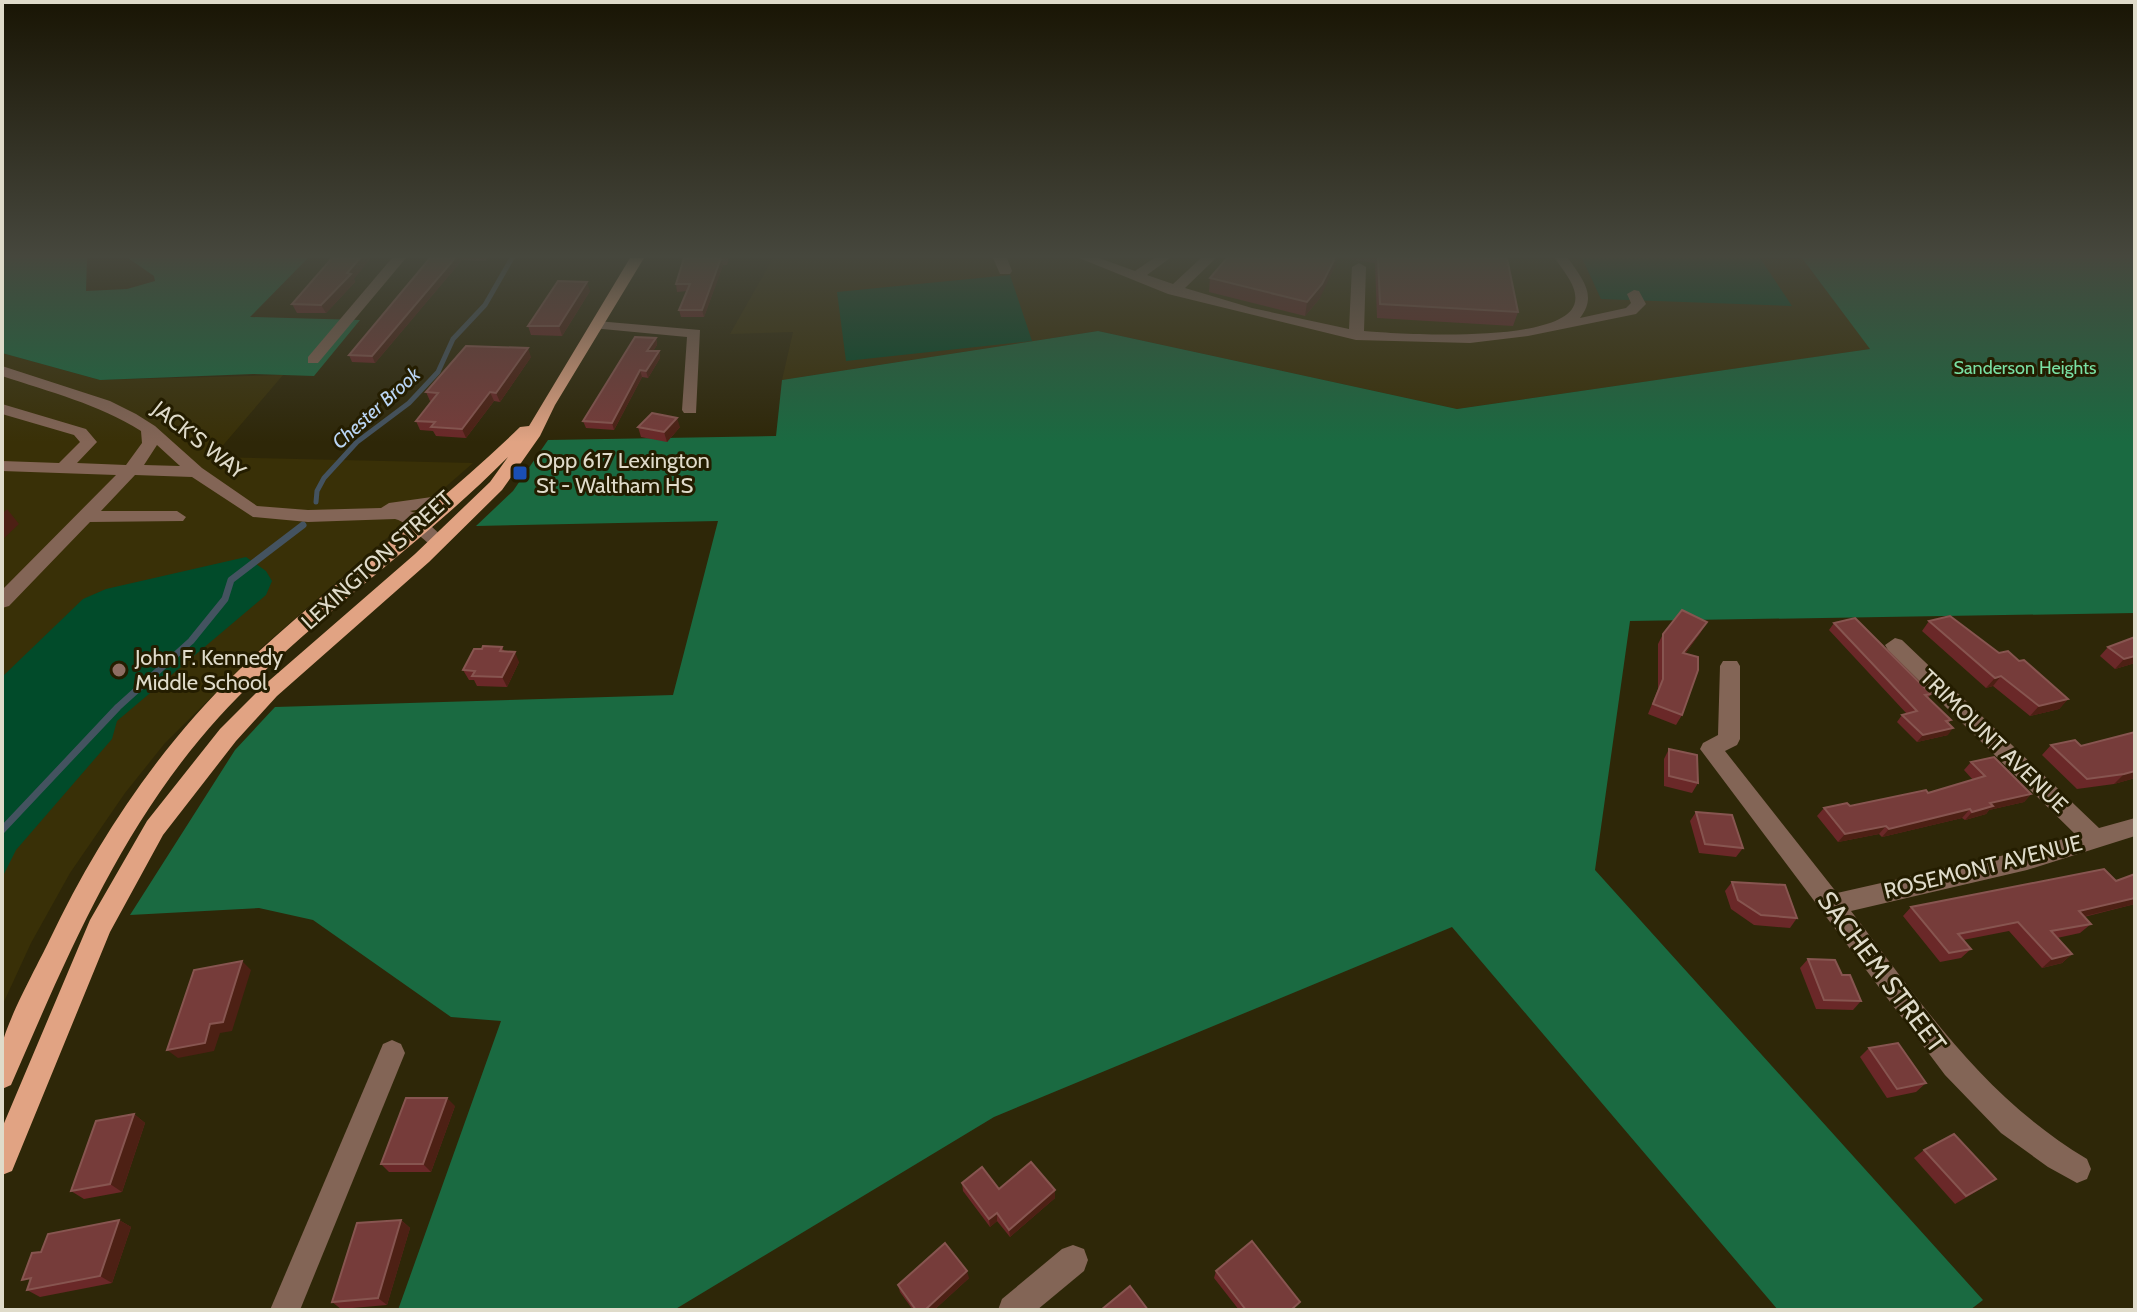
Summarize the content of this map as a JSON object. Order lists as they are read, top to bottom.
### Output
{
  "streets": {
    "main road": ["LEXINGTON STREET"],
    "street": [
      "JACK'S WAY",
      "TRIMOUNT AVENUE",
      "ROSEMONT AVENUE",
      "SACHEM STREET"
    ]
  },
  "crossings": [
    ["JACK'S WAY", "LEXINGTON STREET"],
    ["TRIMOUNT AVENUE", "ROSEMONT AVENUE"],
    ["ROSEMONT AVENUE", "SACHEM STREET"]
  ],
  "water": ["Chester Brook"],
  "parks": ["Sanderson Heights"],
  "places": {
    "transit": ["Opp 617 Lexington St - Waltham HS"],
    "other": ["John F. Kennedy Middle School"]
  }
}
